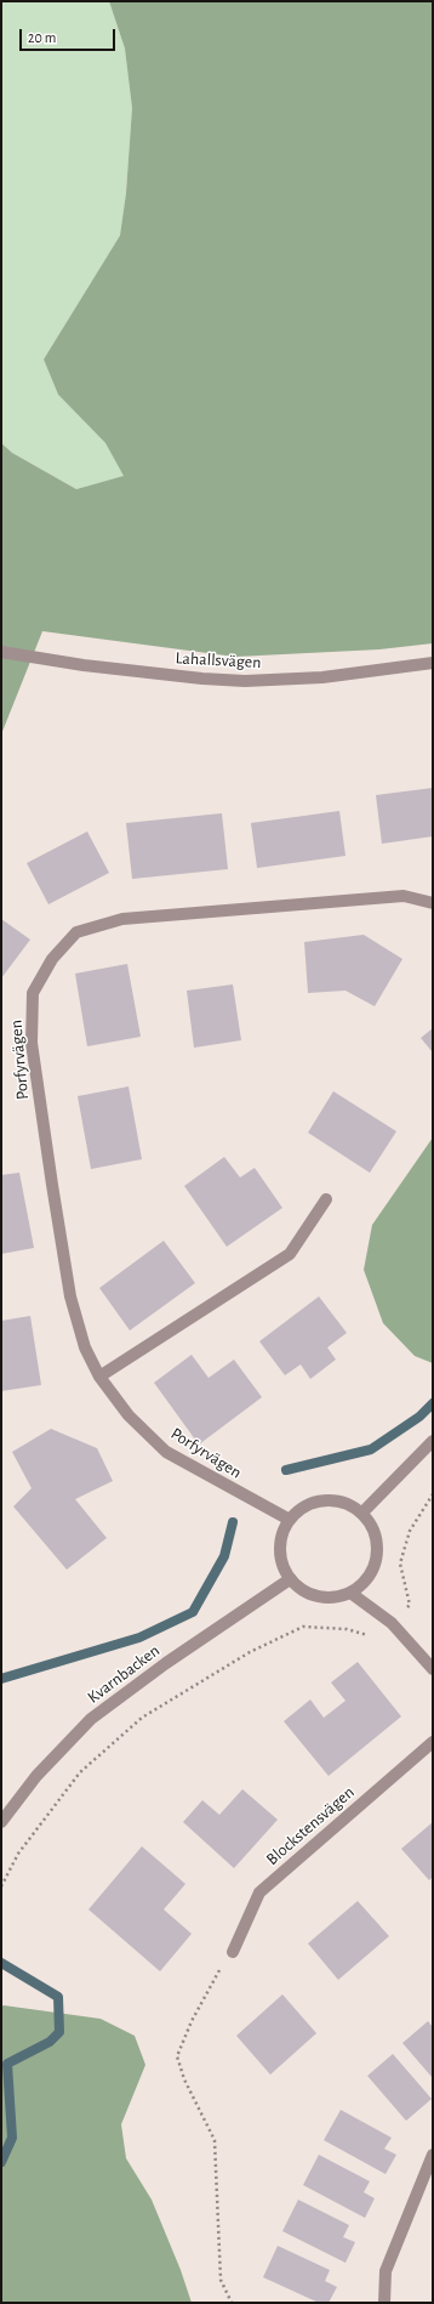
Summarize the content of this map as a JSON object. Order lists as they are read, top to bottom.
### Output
{
  "streets": {
    "street": [
      "Lahallsvägen",
      "Porfyrvägen",
      "Kvarnbacken",
      "Blockstensvägen"
    ]
  },
  "crossings": [
    ["Porfyrvägen", "Kvarnbacken"]
  ],
  "scale_bar": "20 m"
}
